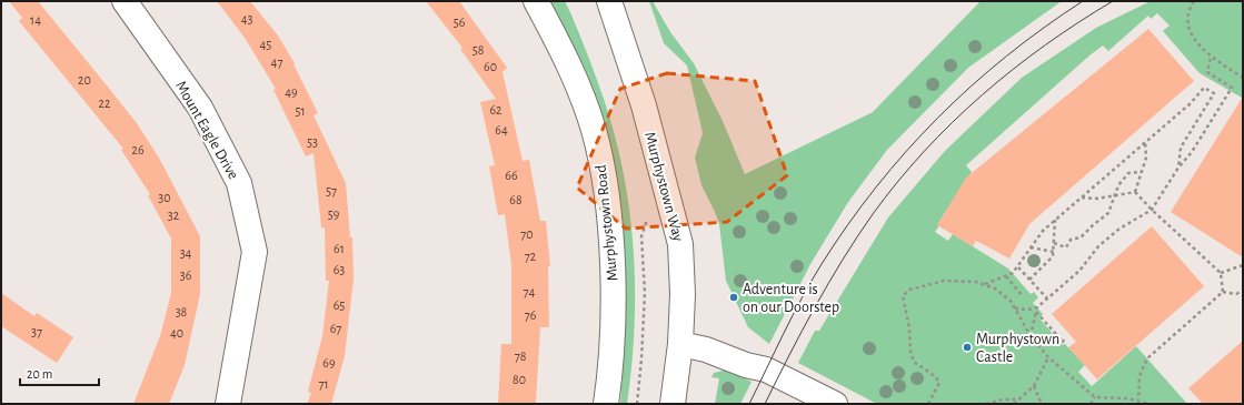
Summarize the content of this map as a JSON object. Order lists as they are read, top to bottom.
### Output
{
  "streets": {
    "street": ["Mount Eagle Drive", "Murphystown Way", "Murphystown Road"]
  },
  "places": ["Adventure is on our Doorstep", "Murphystown Castle"],
  "house_numbers": [
    "43",
    "14",
    "56",
    "45",
    "58",
    "47",
    "60",
    "20",
    "49",
    "22",
    "62",
    "51",
    "64",
    "53",
    "26",
    "66",
    "57",
    "30",
    "68",
    "59",
    "32",
    "70",
    "61",
    "34",
    "72",
    "63",
    "36",
    "74",
    "65",
    "38",
    "76",
    "67",
    "37",
    "40",
    "78",
    "69",
    "80",
    "71"
  ],
  "scale_bar": "20 m"
}
